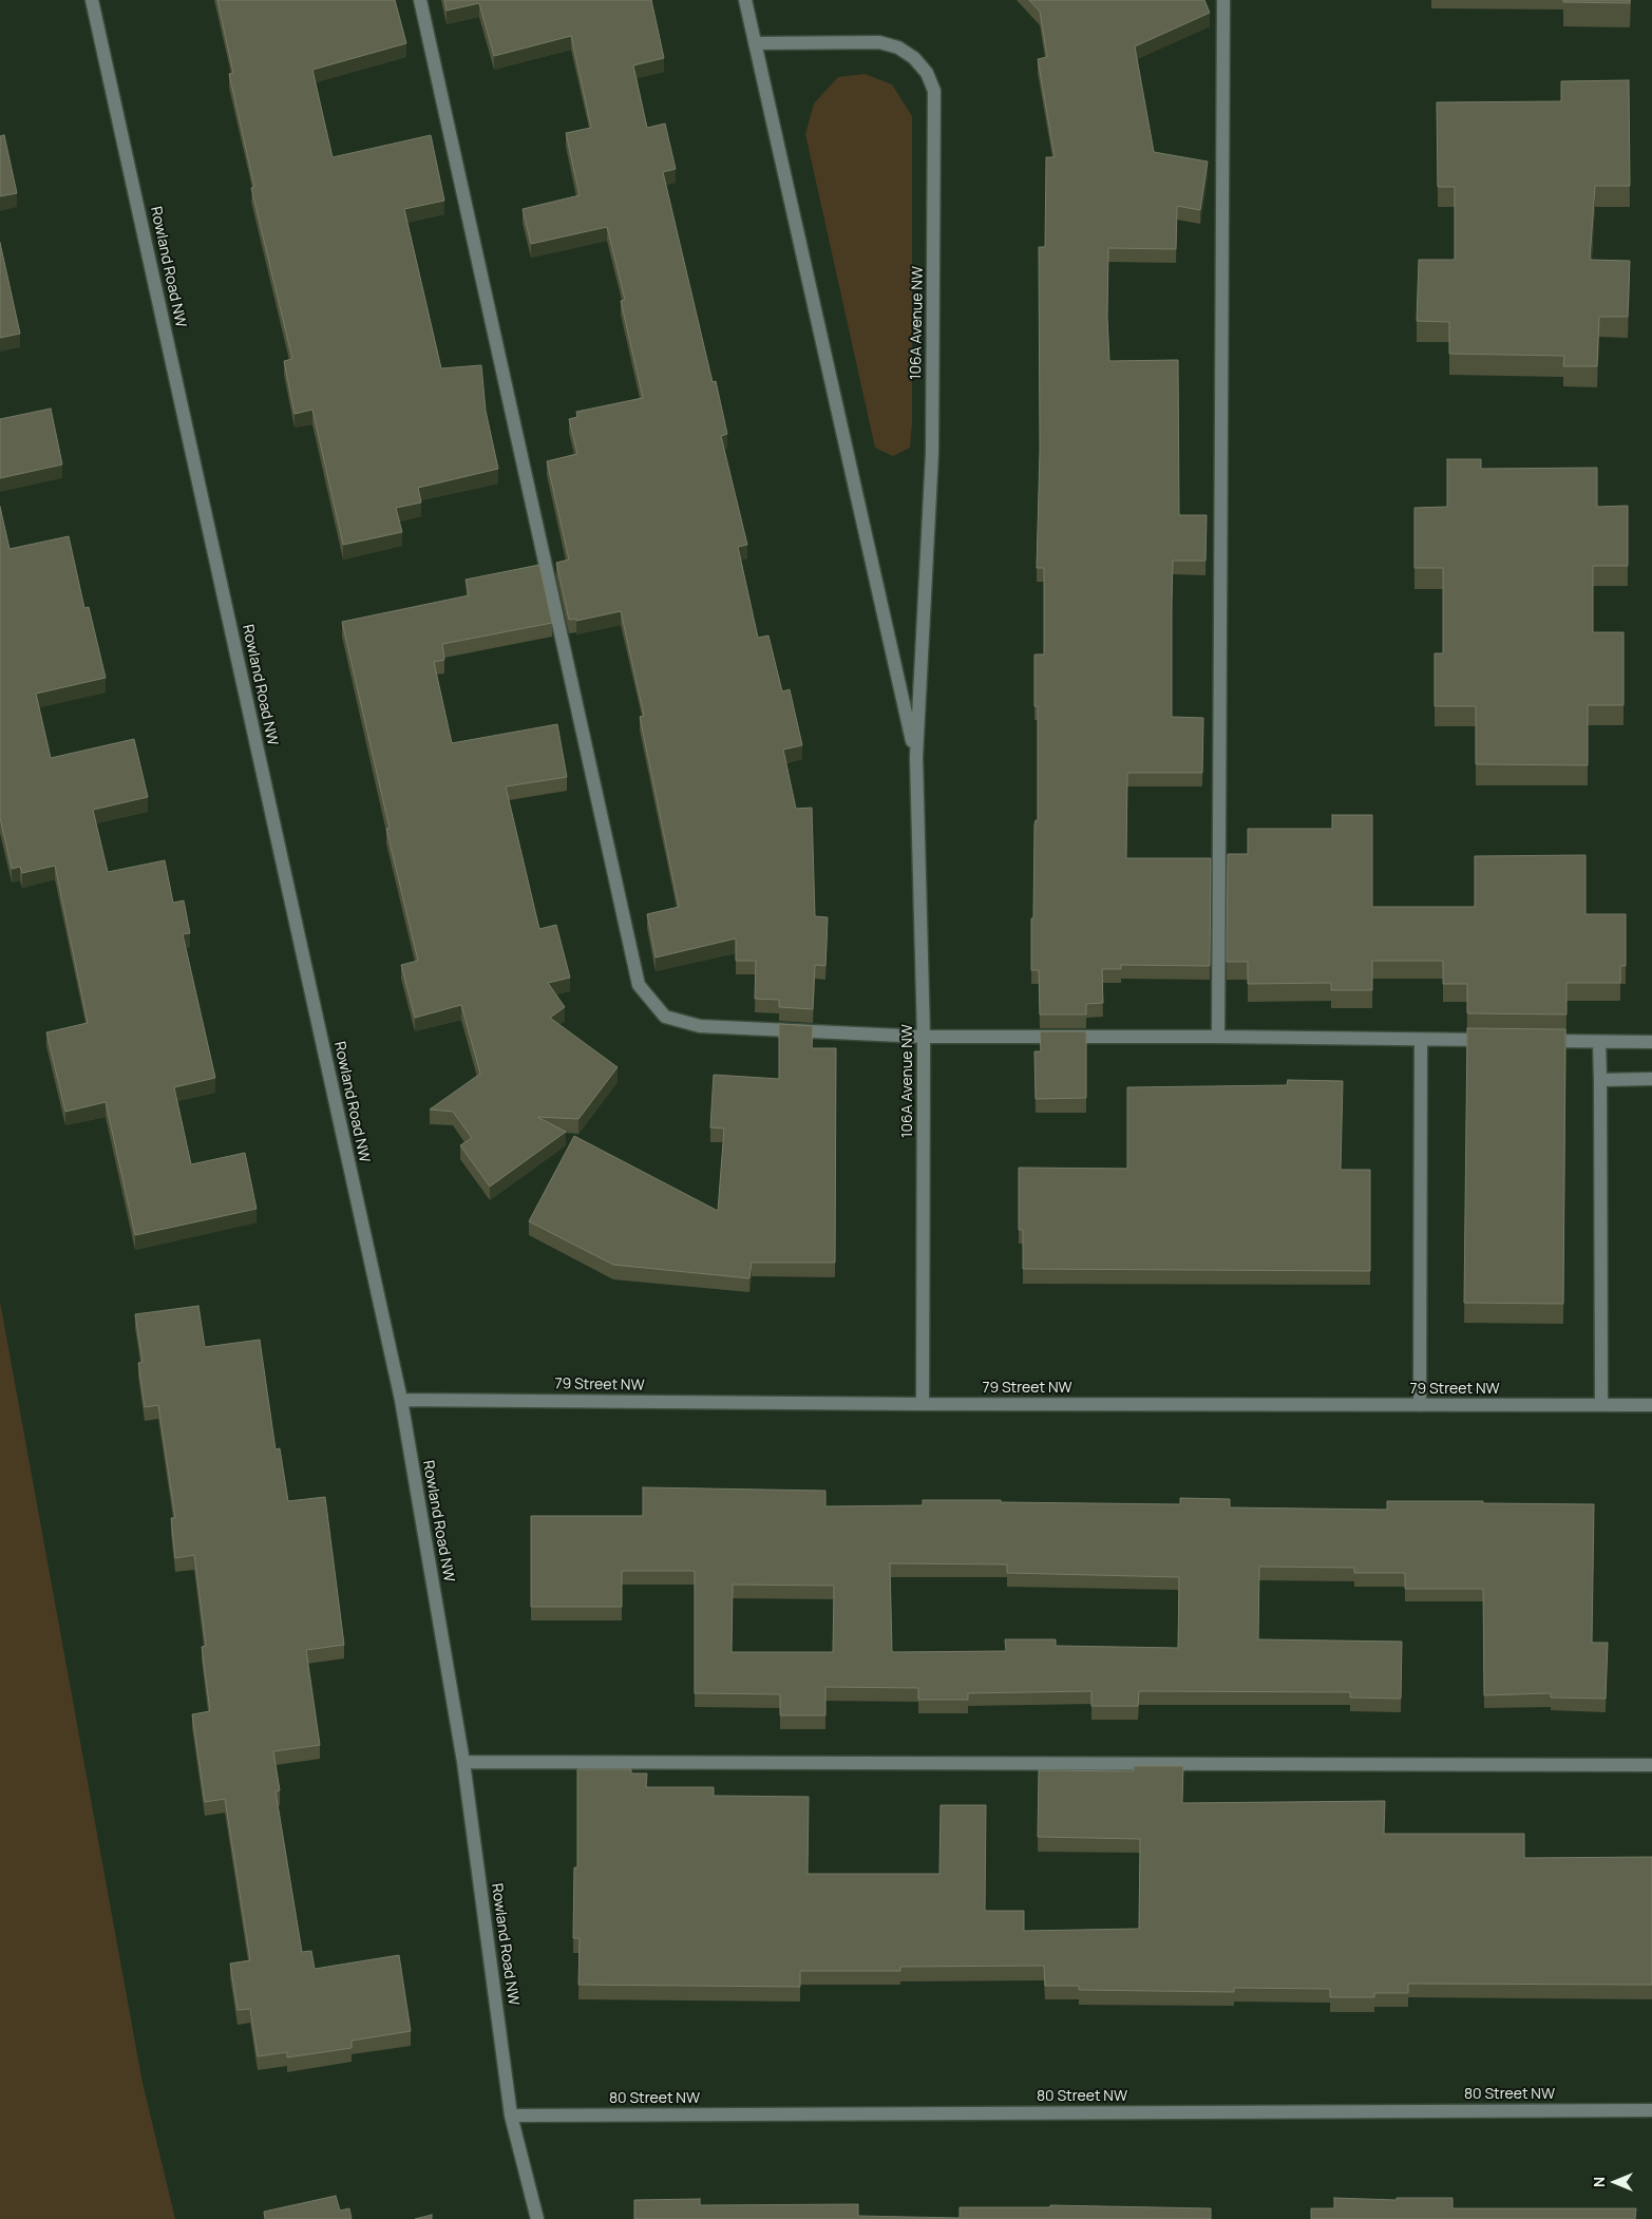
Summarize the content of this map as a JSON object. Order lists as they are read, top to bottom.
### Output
{
  "streets": {
    "street": [
      "Rowland Road NW",
      "106A Avenue NW",
      "79 Street NW",
      "80 Street NW"
    ]
  },
  "crossings": [
    ["Rowland Road NW", "79 Street NW"],
    ["Rowland Road NW", "80 Street NW"],
    ["106A Avenue NW", "79 Street NW"]
  ],
  "north": "left"
}
